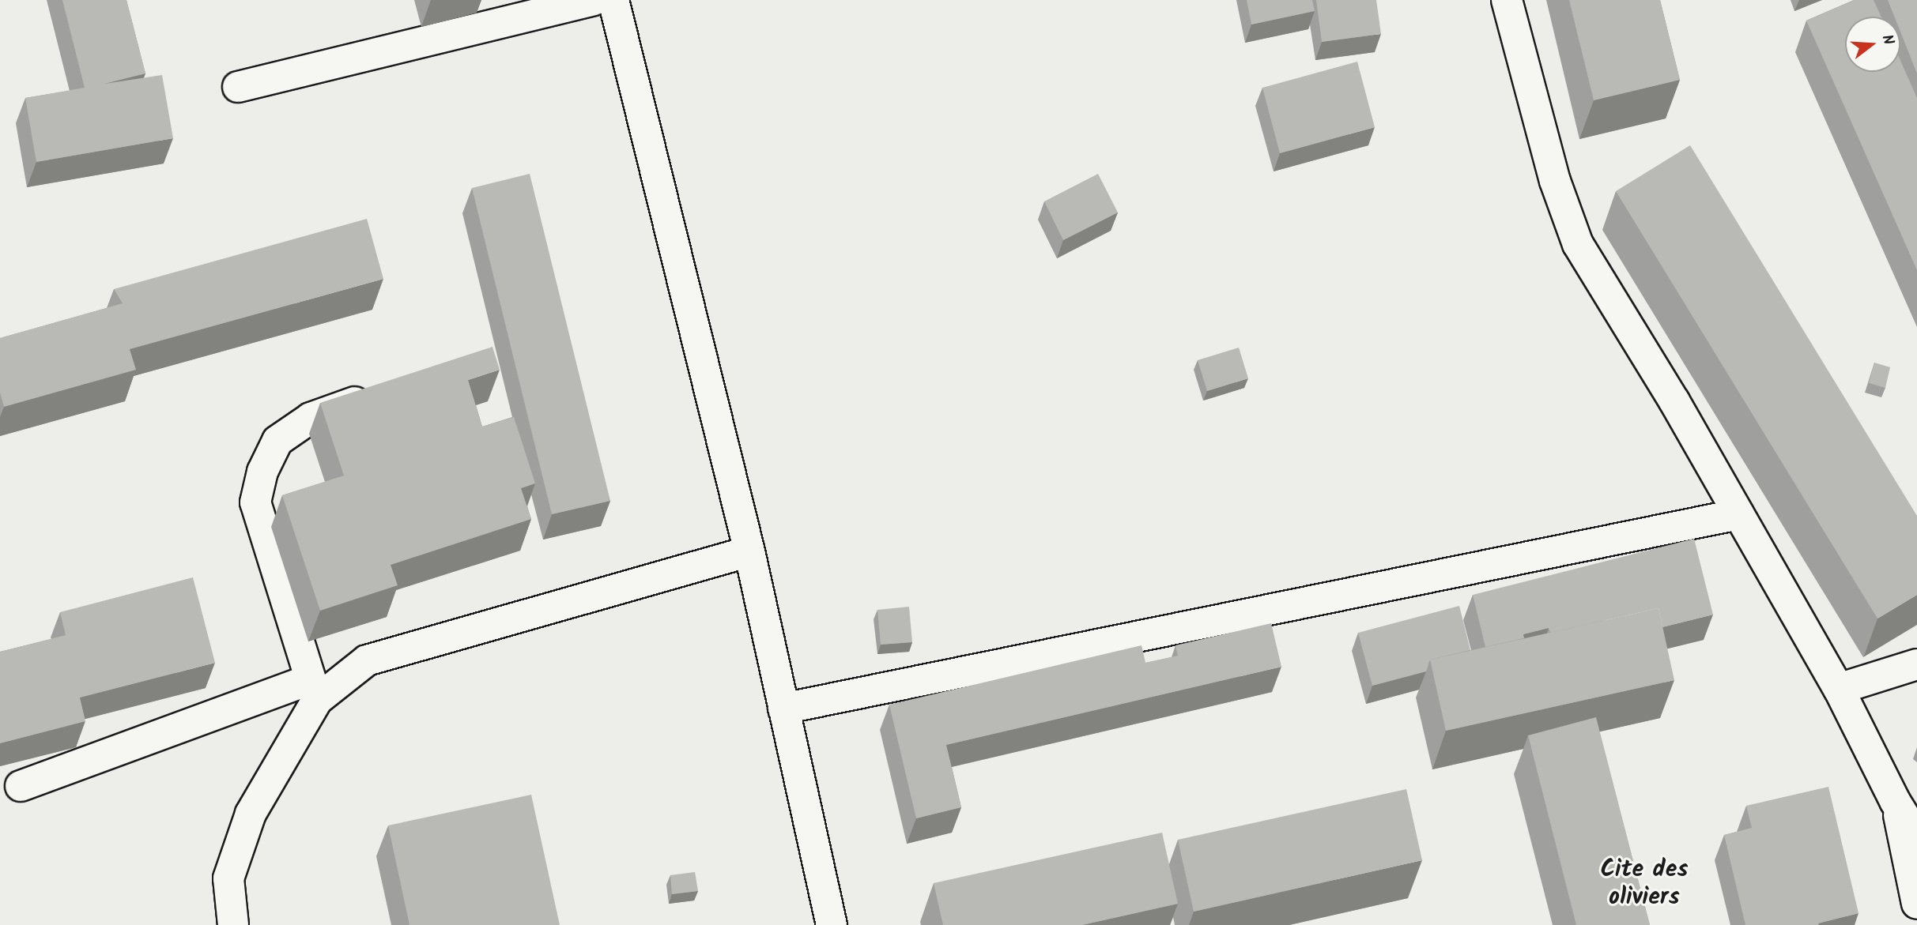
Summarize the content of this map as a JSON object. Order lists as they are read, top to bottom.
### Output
{
  "districts": ["Cite des oliviers"],
  "north": "right"
}
